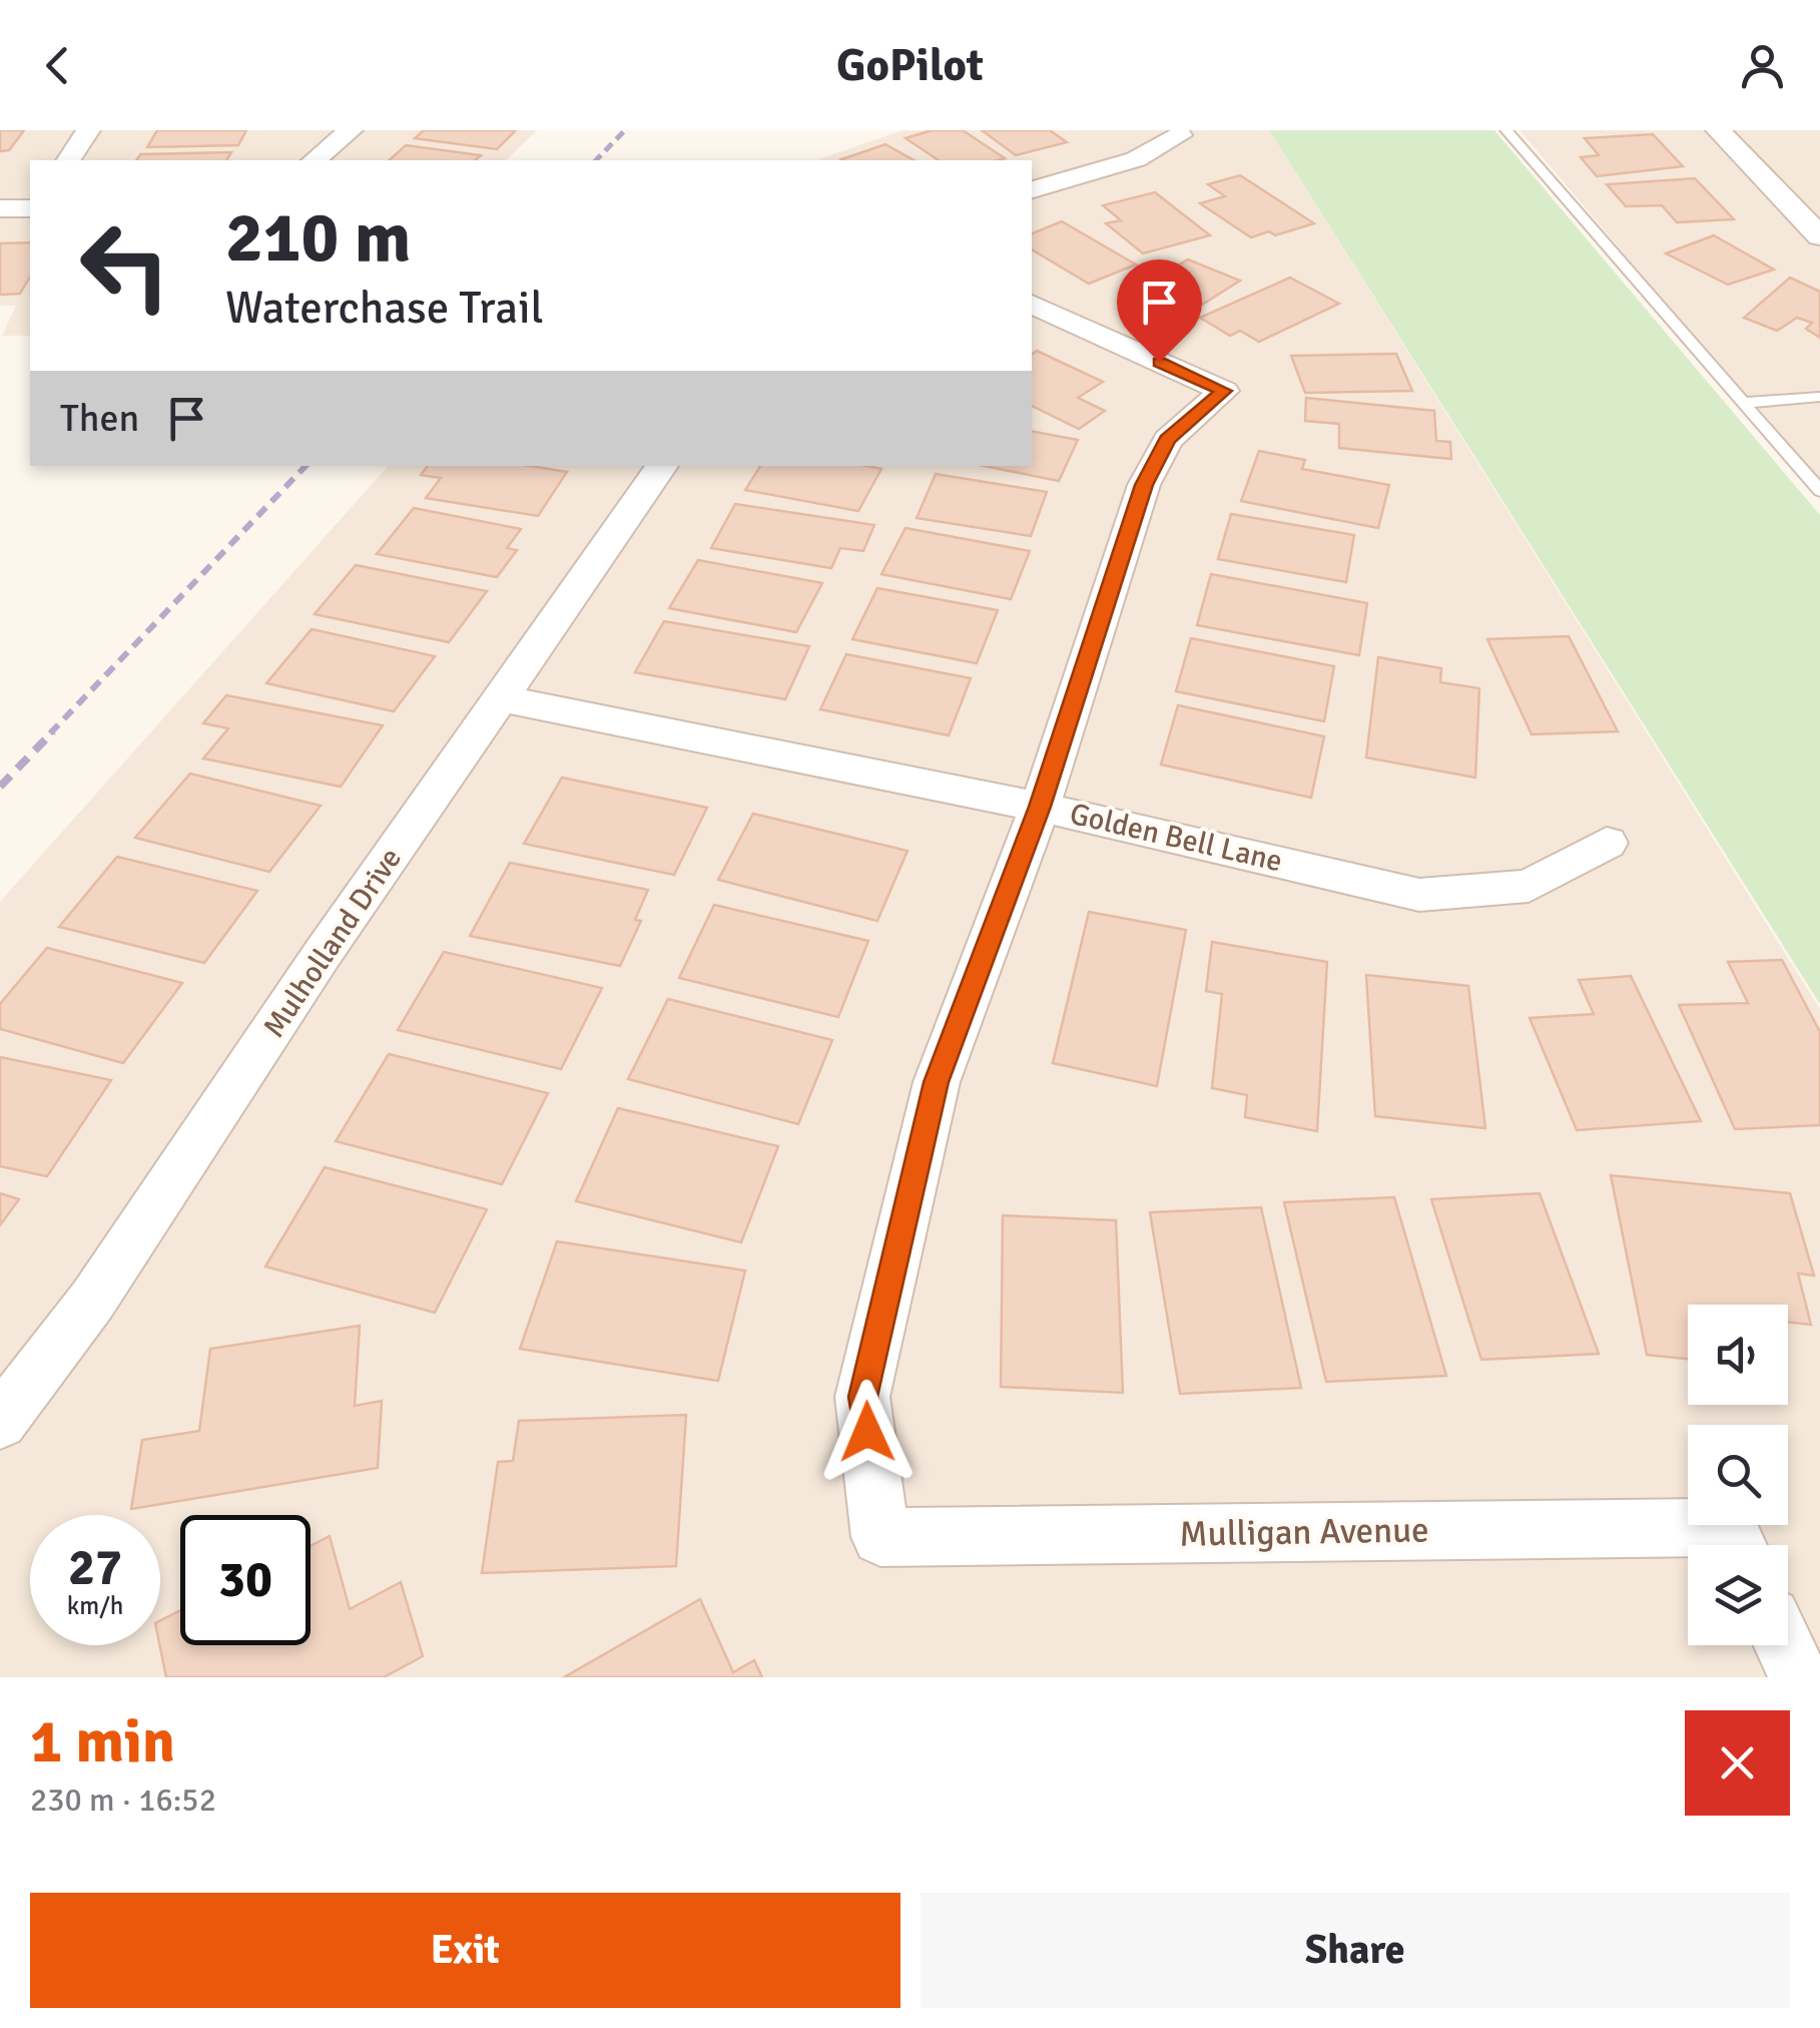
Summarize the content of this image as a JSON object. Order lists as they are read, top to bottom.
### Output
{
  "streets": {
    "street": ["Golden Bell Lane", "Mulholland Drive", "Mulligan Avenue"]
  },
  "crossings": [
    ["Golden Bell Lane", "Mulholland Drive"],
    ["Golden Bell Lane", "Mulligan Avenue"]
  ],
  "page": {
    "header": "GoPilot",
    "turn": ["210 m", "Waterchase Trail"],
    "then": "Then",
    "speed": "27 km/h",
    "limit": "30",
    "heading": ["1 min", "230 m · 16:52"],
    "buttons": ["Exit", "Share"]
  }
}
